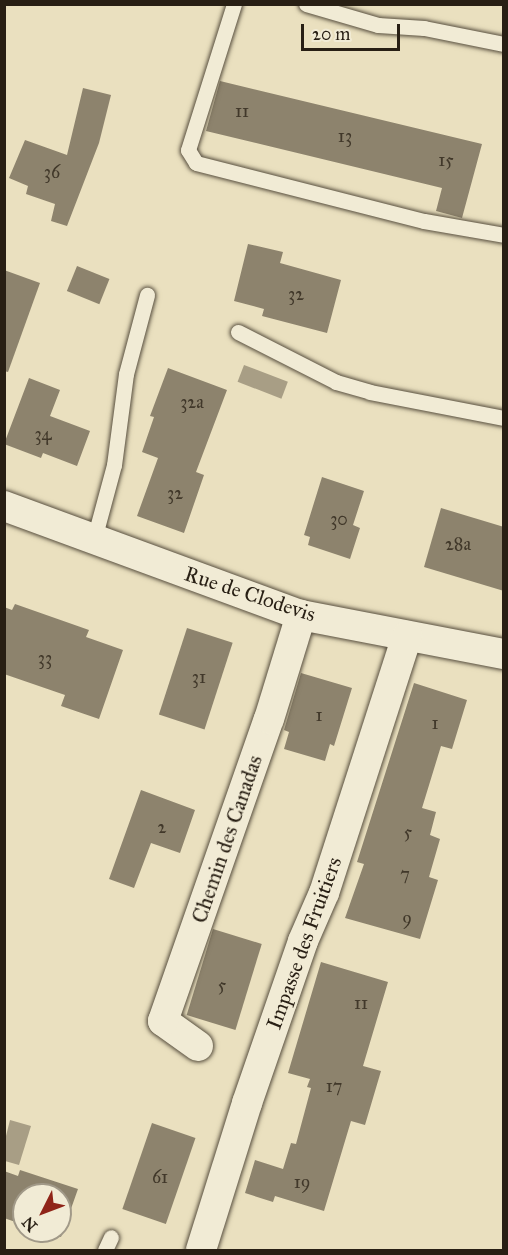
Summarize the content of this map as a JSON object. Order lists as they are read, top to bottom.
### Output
{
  "streets": {
    "street": ["Rue de Clodevis", "Chemin des Canadas", "Impasse des Fruitiers"]
  },
  "crossings": [
    ["Rue de Clodevis", "Chemin des Canadas"],
    ["Rue de Clodevis", "Impasse des Fruitiers"]
  ],
  "house_numbers": [
    "11",
    "13",
    "15",
    "36",
    "32",
    "32a",
    "34",
    "32",
    "30",
    "28a",
    "33",
    "31",
    "1",
    "1",
    "2",
    "5",
    "7",
    "9",
    "5",
    "11",
    "17",
    "61",
    "19"
  ],
  "scale_bar": "20 m",
  "north": "bottom left"
}
